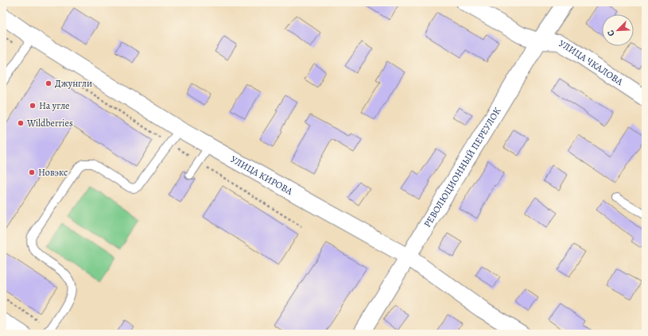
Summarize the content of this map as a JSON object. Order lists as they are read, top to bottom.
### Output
{
  "streets": {
    "street": ["УЛИЦА ЧКАЛОВА", "РЕВОЛЮЦИОННЫЙ ПЕРЕУЛОК", "УЛИЦА КИРОВА"]
  },
  "crossings": [
    ["УЛИЦА ЧКАЛОВА", "РЕВОЛЮЦИОННЫЙ ПЕРЕУЛОК"],
    ["РЕВОЛЮЦИОННЫЙ ПЕРЕУЛОК", "УЛИЦА КИРОВА"]
  ],
  "places": [
    "Джунгли",
    "На угле",
    "Wildberries",
    "Новэкс"
  ],
  "north": "bottom left"
}
